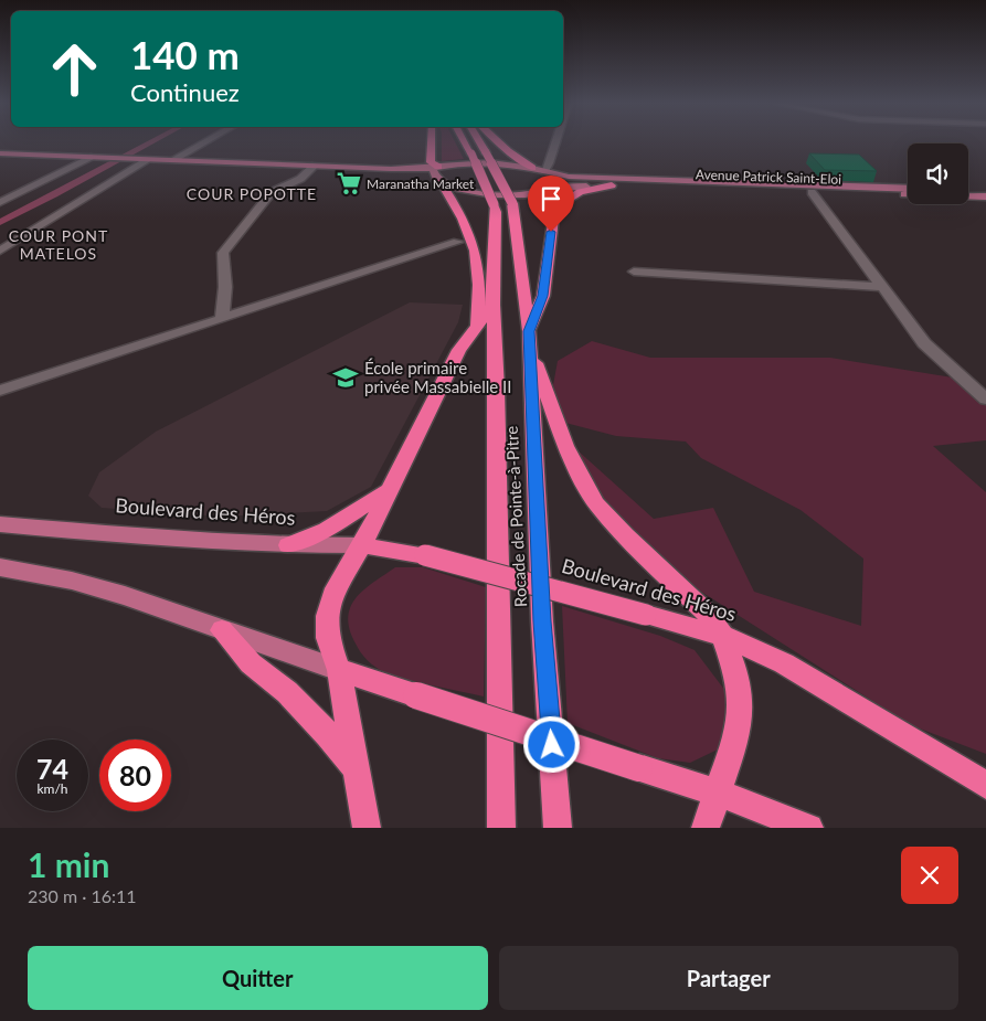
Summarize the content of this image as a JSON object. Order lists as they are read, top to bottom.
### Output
{
  "streets": {
    "highway": ["Boulevard des Héros", "Rocade de Pointe-à-Pitre"],
    "main road": ["Avenue Patrick Saint-Eloi"]
  },
  "districts": ["COUR POPOTTE", "COUR PONT MATELOS"],
  "places": {
    "supermarket": ["Maranatha Market"],
    "school or university": ["École primaire privée Massabielle II"]
  },
  "page": {
    "turn": ["140 m", "Continuez"],
    "speed": "74 km/h",
    "limit": "80",
    "heading": ["1 min", "230 m · 16:11"],
    "buttons": ["Quitter", "Partager"]
  }
}
